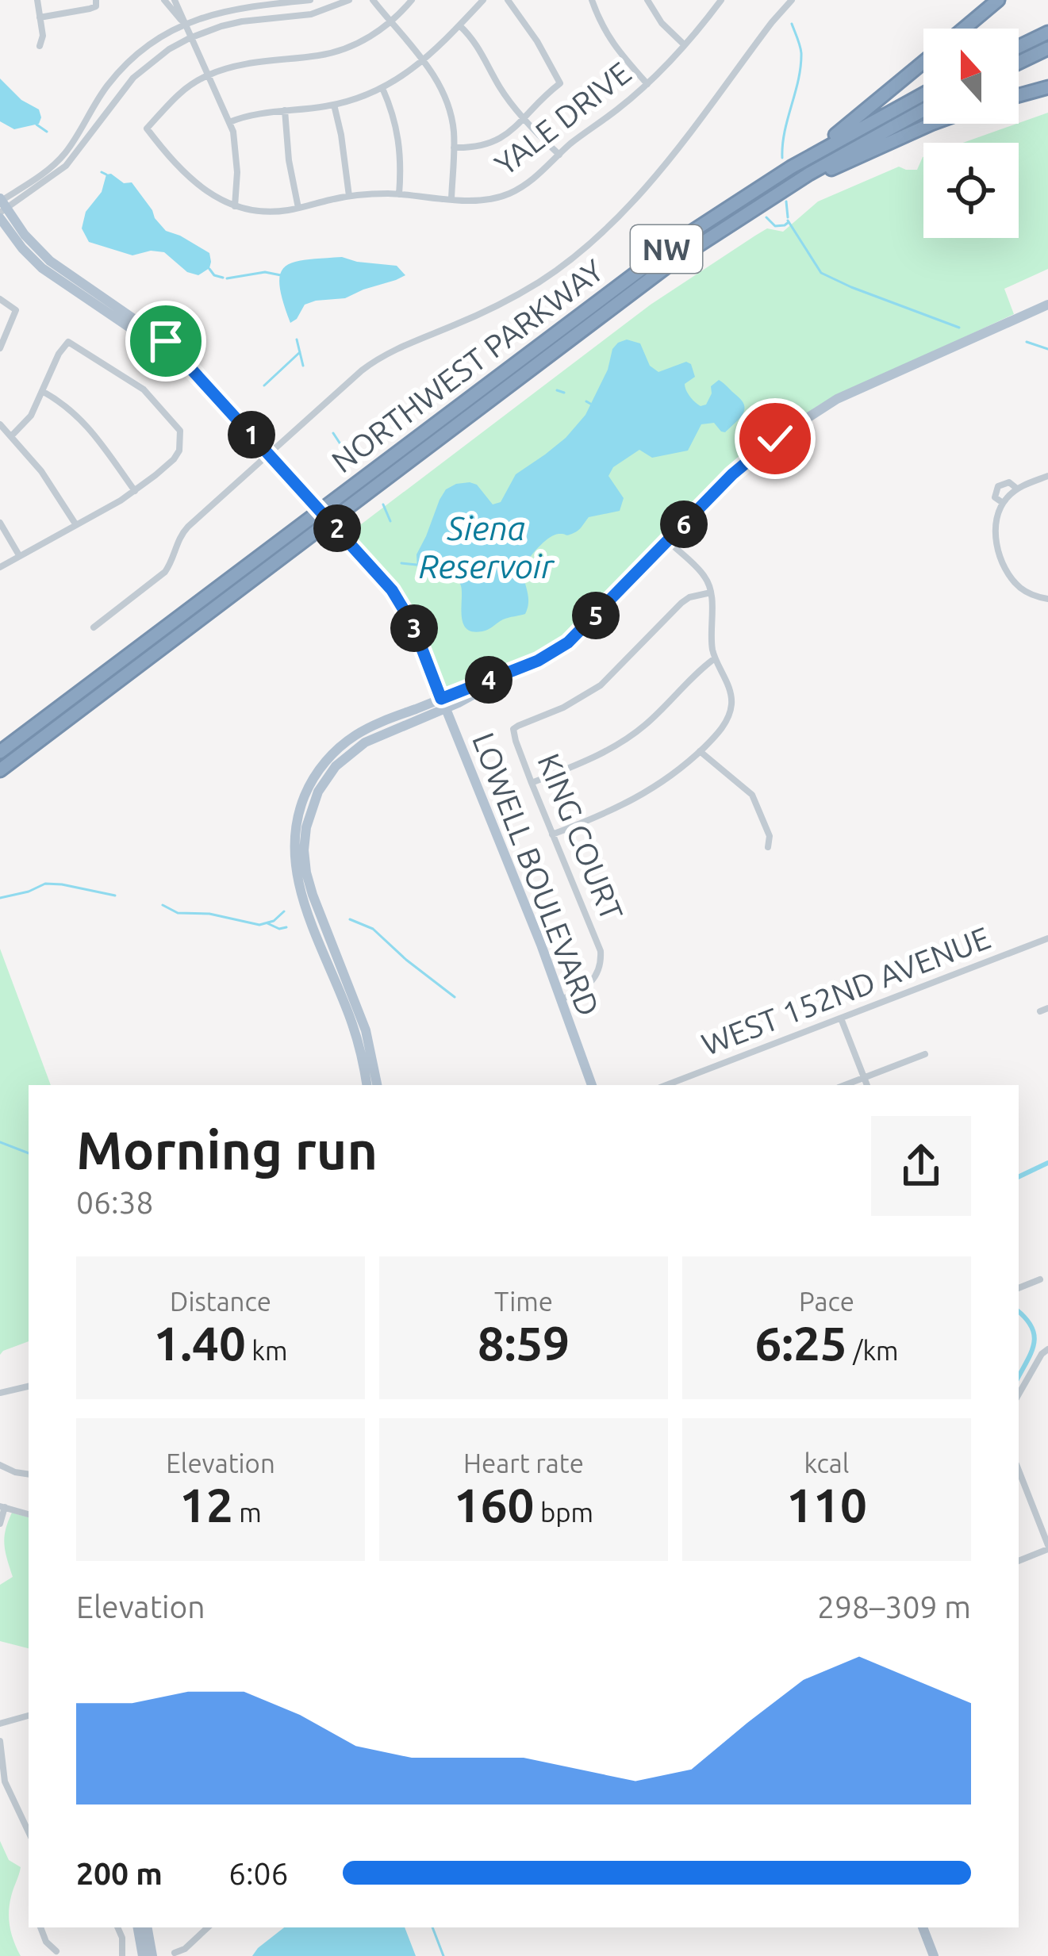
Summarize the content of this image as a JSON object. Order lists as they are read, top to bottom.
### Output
{
  "streets": {
    "highway": ["NW", "NORTHWEST PARKWAY"],
    "main road": ["LOWELL BOULEVARD"],
    "street": ["YALE DRIVE", "KING COURT", "WEST 152ND AVENUE"]
  },
  "crossings": [
    ["KING COURT", "LOWELL BOULEVARD"]
  ],
  "water": ["Siena Reservoir"],
  "north": "top",
  "page": {
    "pins": [
      "1",
      "6",
      "2",
      "5",
      "3",
      "4"
    ],
    "heading": ["Morning run", "06:38"],
    "stats": [
      ["Distance", "1.40 km"],
      ["Time", "8:59"],
      ["Pace", "6:25 /km"],
      ["Elevation", "12 m"],
      ["Heart rate", "160 bpm"],
      ["kcal", "110"]
    ],
    "chart": ["Elevation", "298–309 m"],
    "list": [
      {
        "name": "200 m",
        "note": "6:06"
      }
    ]
  }
}
